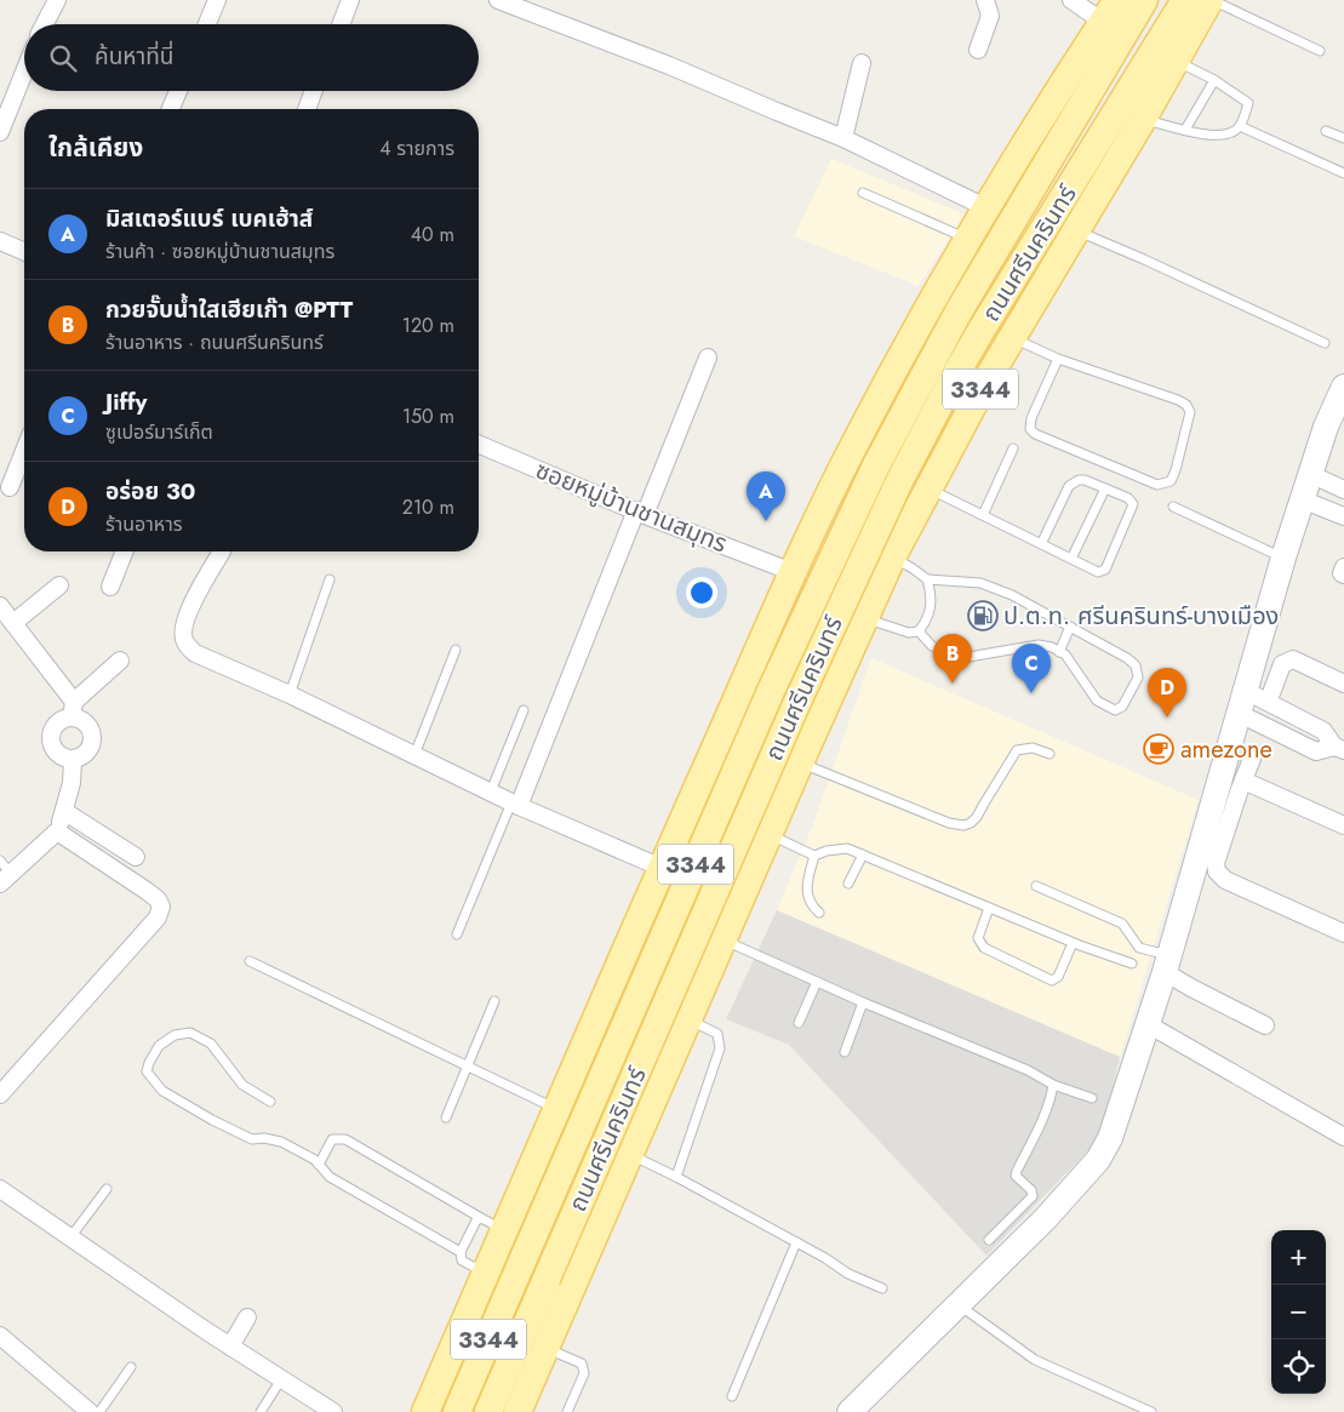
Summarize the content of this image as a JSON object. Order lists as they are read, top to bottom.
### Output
{
  "streets": {
    "main road": ["ถนนศรีนครินทร์", "3344"],
    "street": ["ซอยหมู่บ้านชานสมุทร"]
  },
  "crossings": [
    ["3344", "ซอยหมู่บ้านชานสมุทร"]
  ],
  "places": {
    "fuel station": ["ป.ต.ท. ศรีนครินทร์-บางเมือง"],
    "cafe": ["amezone"]
  },
  "page": {
    "search": "ค้นหาที่นี่",
    "heading": ["ใกล้เคียง", "4 รายการ"],
    "list": [
      {
        "mark": "A",
        "name": "มิสเตอร์แบร์ เบคเฮ้าส์",
        "note": "ร้านค้า · ซอยหมู่บ้านชานสมุทร",
        "value": "40 m"
      },
      {
        "mark": "B",
        "name": "กวยจั๊บน้ำใสเฮียเก๊า @PTT",
        "note": "ร้านอาหาร · ถนนศรีนครินทร์",
        "value": "120 m"
      },
      {
        "mark": "C",
        "name": "Jiffy",
        "note": "ซูเปอร์มาร์เก็ต",
        "value": "150 m"
      },
      {
        "mark": "D",
        "name": "อร่อย 30",
        "note": "ร้านอาหาร",
        "value": "210 m"
      }
    ],
    "pins": [
      "A",
      "B",
      "C",
      "D"
    ],
    "map_buttons": ["+", "−"]
  }
}
